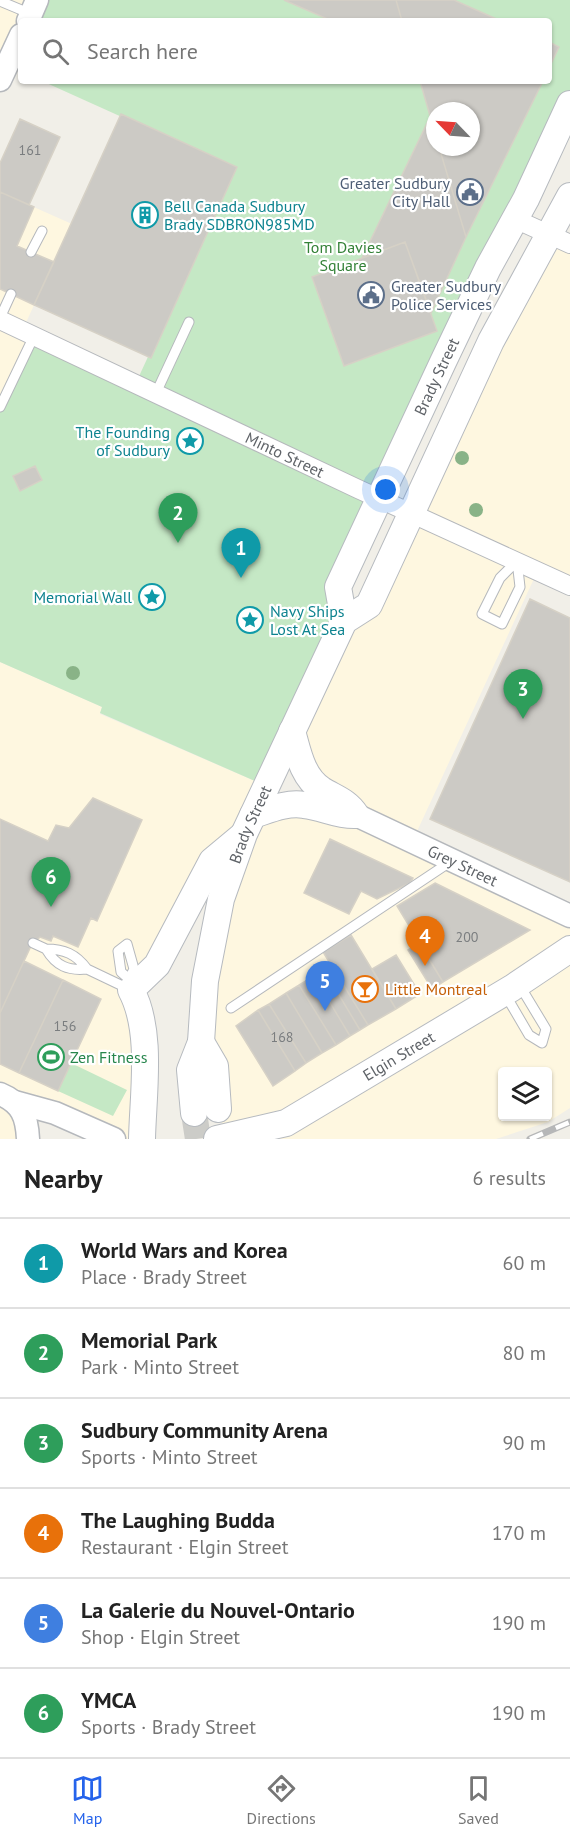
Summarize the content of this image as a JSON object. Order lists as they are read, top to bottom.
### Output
{
  "streets": {
    "main road": ["Brady Street", "Elgin Street"],
    "street": ["Minto Street", "Grey Street"]
  },
  "crossings": [
    ["Brady Street", "Minto Street"]
  ],
  "parks": ["Tom Davies Square"],
  "places": {
    "public building": ["Greater Sudbury City Hall", "Greater Sudbury Police Services"],
    "building": ["Bell Canada Sudbury Brady SDBRON985MD"],
    "place": ["The Founding of Sudbury", "Memorial Wall", "Navy Ships Lost At Sea"],
    "bar": ["Little Montreal"],
    "sports": ["Zen Fitness"]
  },
  "house_numbers": [
    "161",
    "200",
    "156",
    "168"
  ],
  "north": "top left",
  "page": {
    "search": "Search here",
    "pins": [
      "2",
      "1",
      "3",
      "6",
      "4",
      "5"
    ],
    "heading": ["Nearby", "6 results"],
    "list": [
      {
        "mark": "1",
        "name": "World Wars and Korea",
        "note": "Place · Brady Street",
        "value": "60 m"
      },
      {
        "mark": "2",
        "name": "Memorial Park",
        "note": "Park · Minto Street",
        "value": "80 m"
      },
      {
        "mark": "3",
        "name": "Sudbury Community Arena",
        "note": "Sports · Minto Street",
        "value": "90 m"
      },
      {
        "mark": "4",
        "name": "The Laughing Budda",
        "note": "Restaurant · Elgin Street",
        "value": "170 m"
      },
      {
        "mark": "5",
        "name": "La Galerie du Nouvel-Ontario",
        "note": "Shop · Elgin Street",
        "value": "190 m"
      },
      {
        "mark": "6",
        "name": "YMCA",
        "note": "Sports · Brady Street",
        "value": "190 m"
      }
    ],
    "nav": ["Map", "Directions", "Saved"]
  }
}
